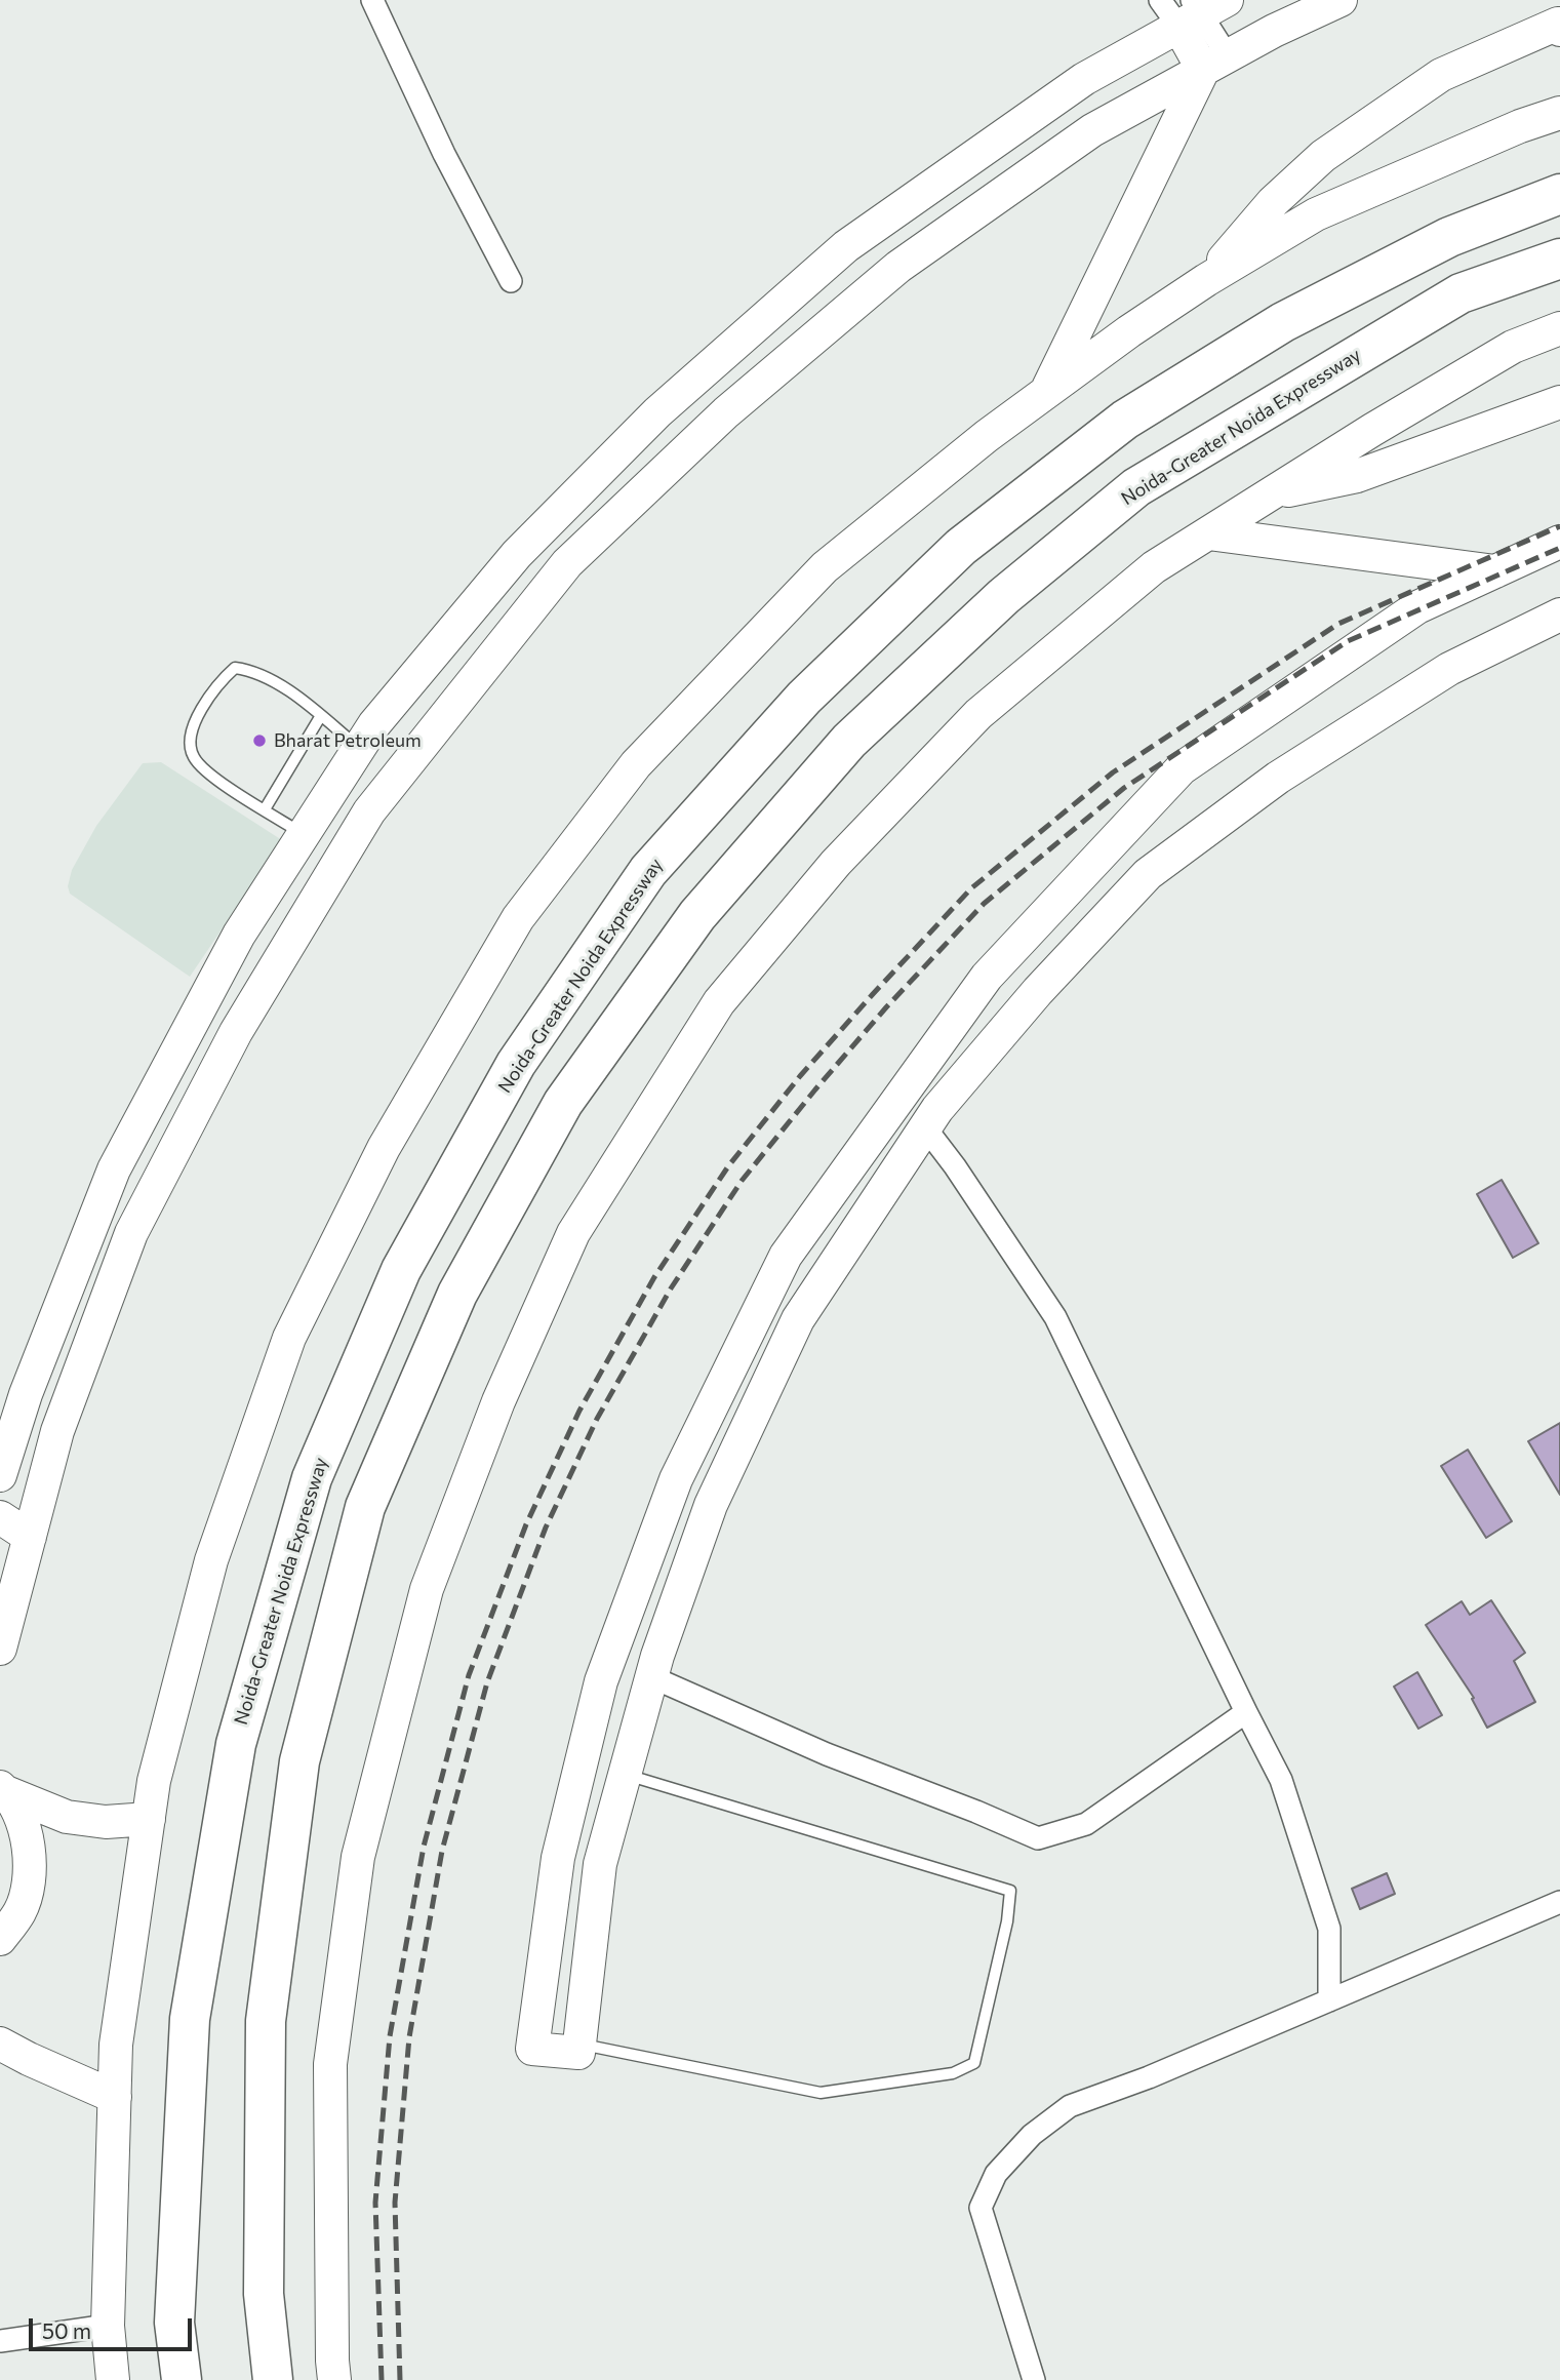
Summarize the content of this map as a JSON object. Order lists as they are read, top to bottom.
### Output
{
  "streets": {
    "highway": ["Noida-Greater Noida Expressway"]
  },
  "places": ["Bharat Petroleum"],
  "scale_bar": "50 m"
}
